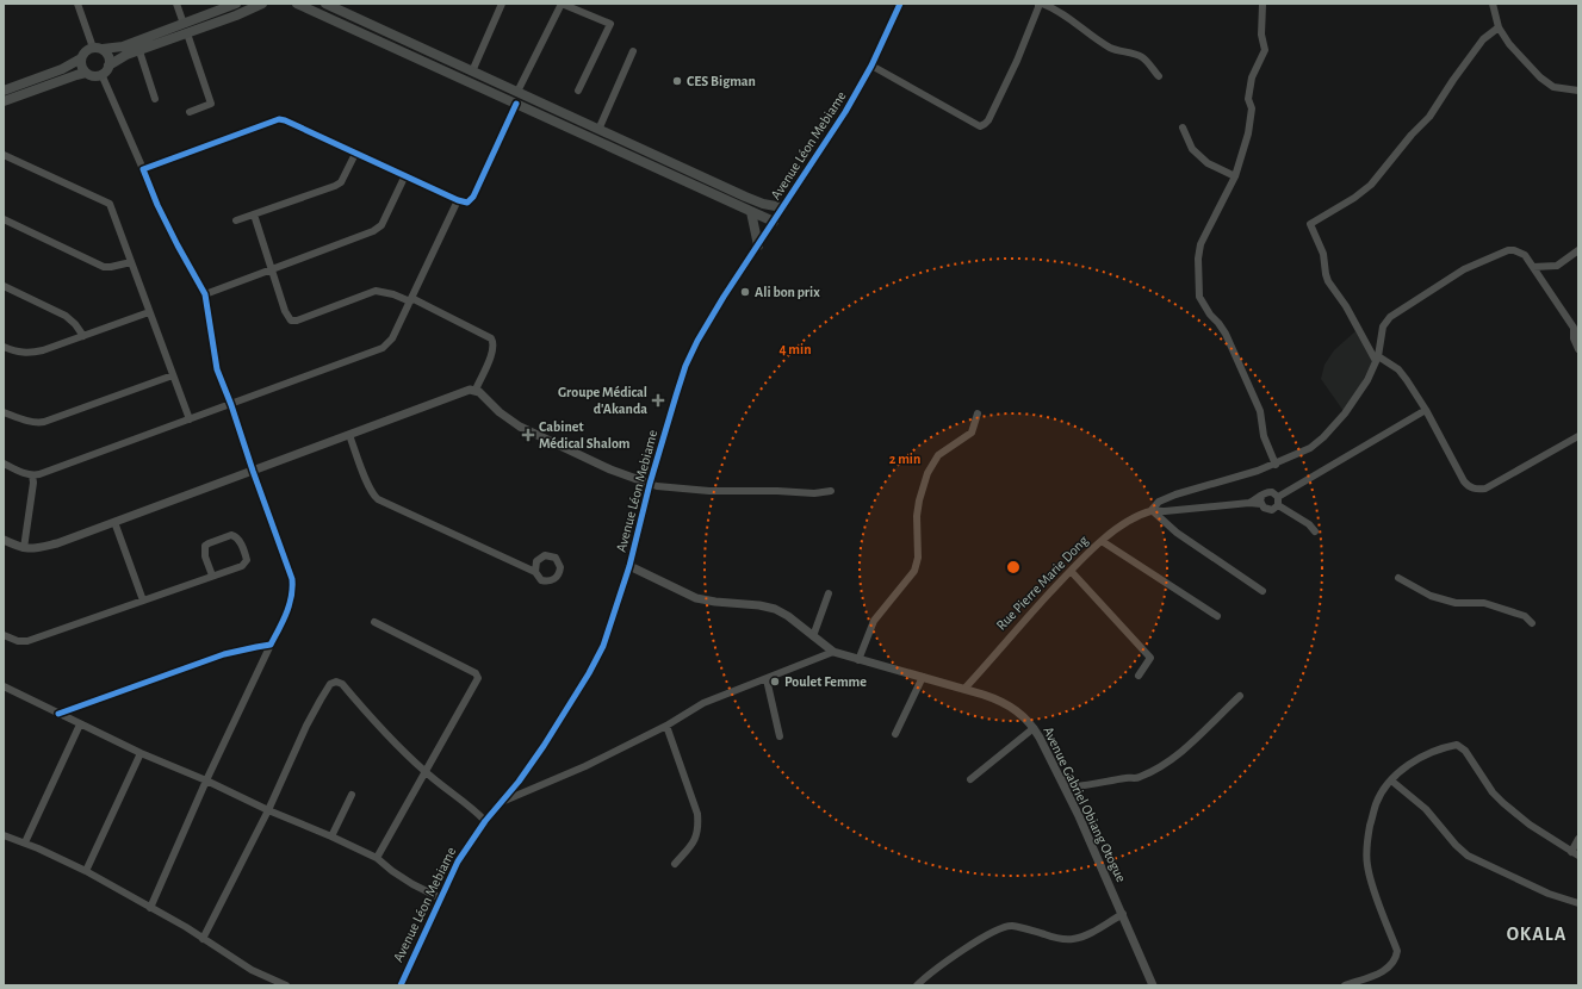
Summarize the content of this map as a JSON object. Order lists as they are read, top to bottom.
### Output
{
  "streets": {
    "street": ["Avenue Léon Mebiame", "Rue Pierre Marie Dong", "Avenue Gabriel Obiang Otogue"]
  },
  "crossings": [
    ["Avenue Léon Mebiame", "Avenue Gabriel Obiang Otogue"],
    ["Rue Pierre Marie Dong", "Avenue Gabriel Obiang Otogue"]
  ],
  "districts": ["OKALA"],
  "places": {
    "other": ["CES Bigman", "Ali bon prix", "Poulet Femme"],
    "health": ["Groupe Médical d'Akanda", "Cabinet Médical Shalom"]
  },
  "rings": ["4 min", "2 min"]
}
